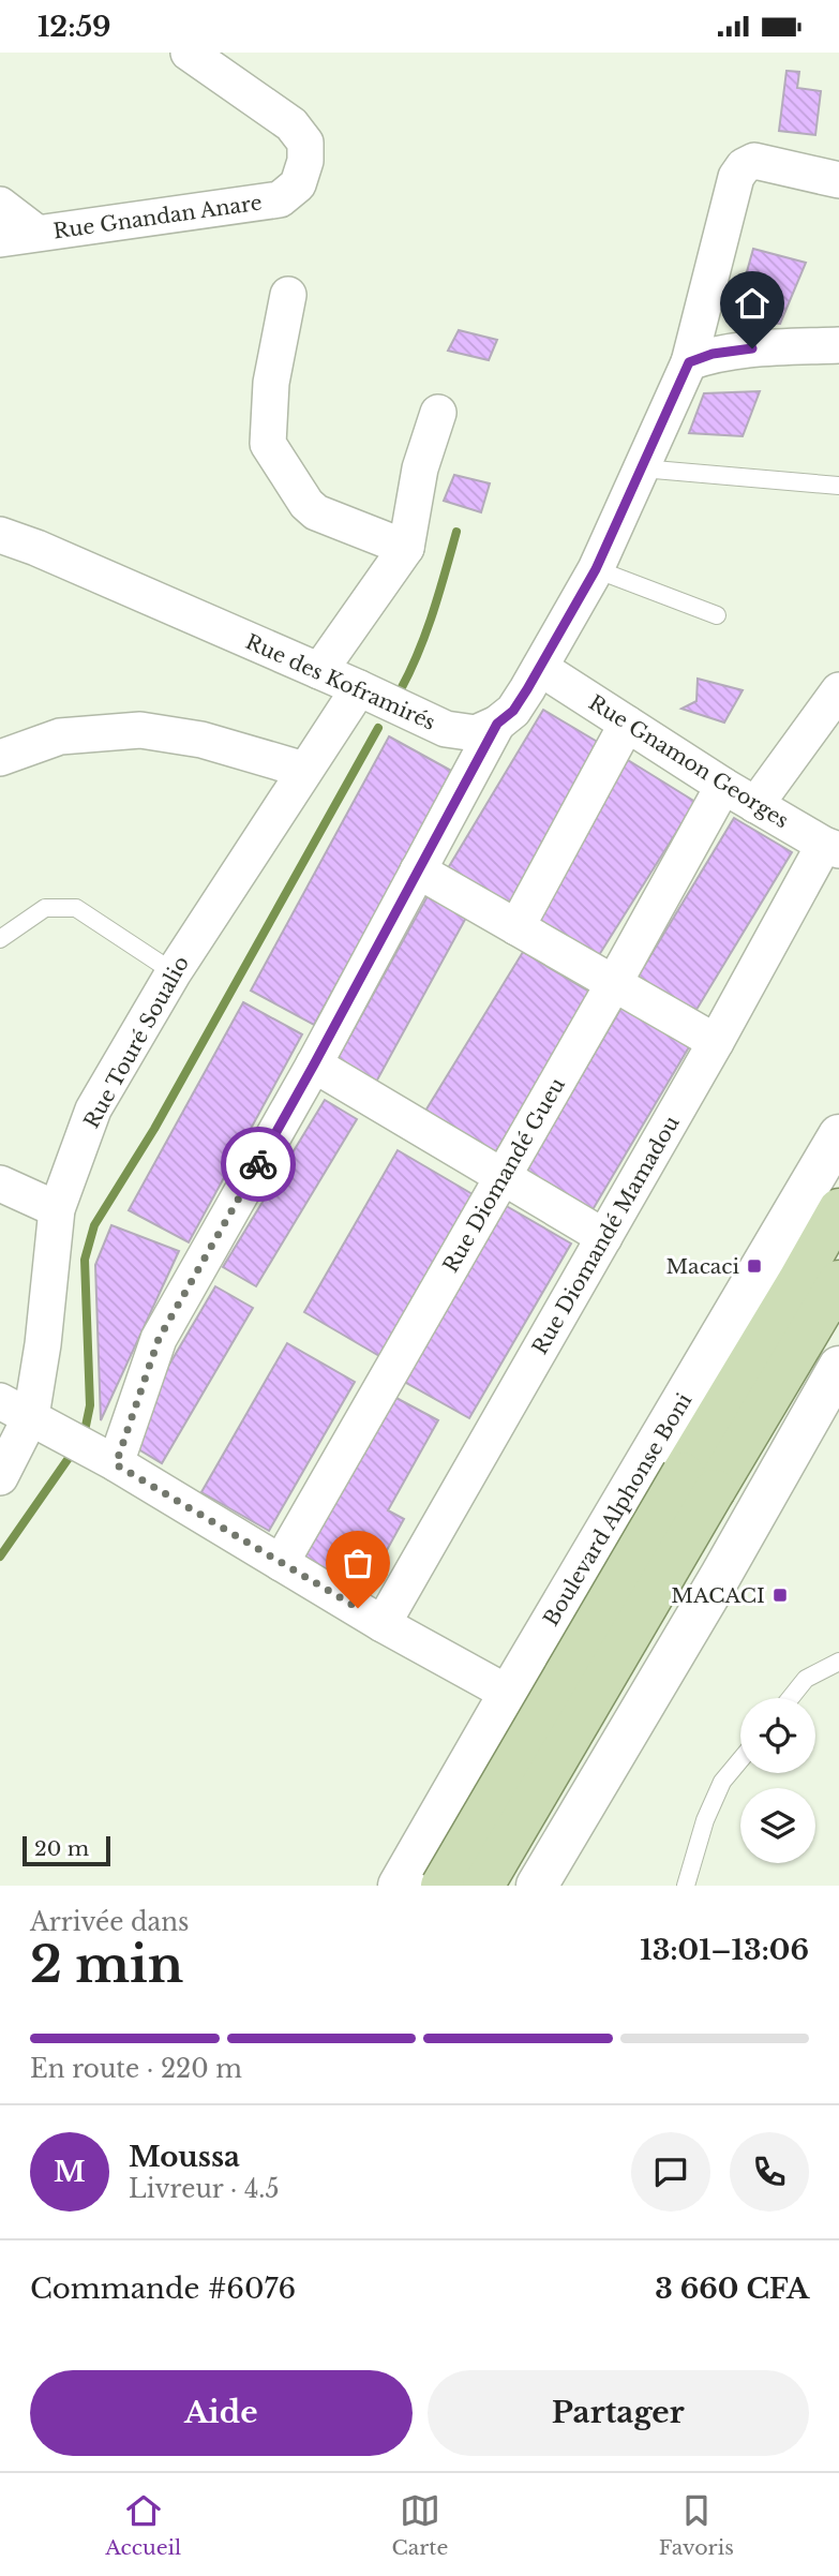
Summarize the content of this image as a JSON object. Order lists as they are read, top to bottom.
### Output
{
  "streets": {
    "main road": ["Boulevard Alphonse Boni"],
    "street": [
      "Rue Gnandan Anare",
      "Rue des Koframirés",
      "Rue Gnamon Georges",
      "Rue Touré Soualio",
      "Rue Diomandé Gueu",
      "Rue Diomandé Mamadou"
    ]
  },
  "crossings": [
    ["Rue des Koframirés", "Rue Touré Soualio"],
    ["Rue Gnamon Georges", "Rue Diomandé Gueu"],
    ["Rue Gnamon Georges", "Rue Diomandé Mamadou"]
  ],
  "places": {
    "transit": ["Macaci", "MACACI"]
  },
  "scale_bar": "20 m",
  "page": {
    "status": "12:59",
    "scale": "20 m",
    "heading": ["2 min", "Arrivée dans", "13:01–13:06"],
    "panel": [
      "Moussa",
      "Livreur · 4.5",
      "Commande #6076",
      "3 660 CFA"
    ],
    "bar": "En route · 220 m",
    "round": "M",
    "buttons": ["Aide", "Partager"],
    "tabs": ["Accueil", "Carte", "Favoris"]
  }
}
